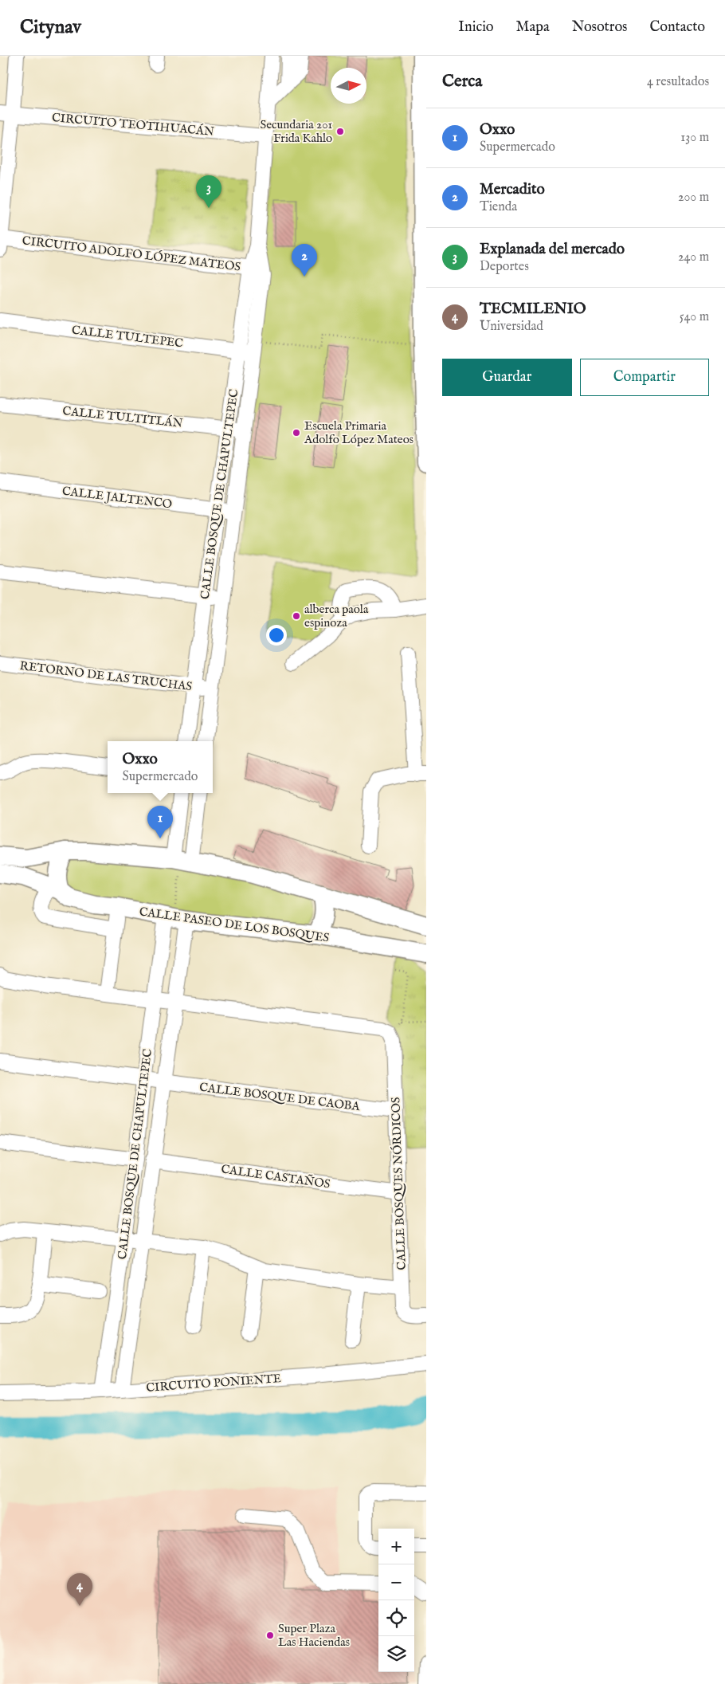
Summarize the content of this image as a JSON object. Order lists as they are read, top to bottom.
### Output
{
  "streets": {
    "main road": ["CALLE PASEO DE LOS BOSQUES"],
    "street": [
      "CIRCUITO TEOTIHUACÁN",
      "CIRCUITO ADOLFO LÓPEZ MATEOS",
      "CALLE TULTEPEC",
      "CALLE TULTITLÁN",
      "CALLE BOSQUE DE CHAPULTEPEC",
      "CALLE JALTENCO",
      "RETORNO DE LAS TRUCHAS",
      "CALLE BOSQUE DE CAOBA",
      "CALLE CASTAÑOS",
      "CALLE BOSQUES NÓRDICOS",
      "CIRCUITO PONIENTE"
    ]
  },
  "crossings": [
    ["CIRCUITO TEOTIHUACÁN", "CALLE BOSQUE DE CHAPULTEPEC"],
    ["CIRCUITO ADOLFO LÓPEZ MATEOS", "CALLE BOSQUE DE CHAPULTEPEC"],
    ["CALLE TULTEPEC", "CALLE BOSQUE DE CHAPULTEPEC"],
    ["CALLE TULTITLÁN", "CALLE BOSQUE DE CHAPULTEPEC"],
    ["CALLE BOSQUE DE CHAPULTEPEC", "CALLE JALTENCO"],
    ["CALLE BOSQUE DE CHAPULTEPEC", "RETORNO DE LAS TRUCHAS"],
    ["CALLE BOSQUE DE CHAPULTEPEC", "CALLE PASEO DE LOS BOSQUES"],
    ["CALLE BOSQUE DE CHAPULTEPEC", "CALLE BOSQUE DE CAOBA"],
    ["CALLE BOSQUE DE CHAPULTEPEC", "CALLE CASTAÑOS"],
    ["CALLE BOSQUE DE CHAPULTEPEC", "CALLE BOSQUES NÓRDICOS"],
    ["CALLE BOSQUE DE CHAPULTEPEC", "CIRCUITO PONIENTE"],
    ["CALLE BOSQUE DE CAOBA", "CALLE BOSQUES NÓRDICOS"],
    ["CALLE CASTAÑOS", "CALLE BOSQUES NÓRDICOS"]
  ],
  "places": [
    "Secundaria 201 Frida Kahlo",
    "Escuela Primaria Adolfo López Mateos",
    "alberca paola espinoza",
    "Super Plaza Las Haciendas"
  ],
  "north": "right",
  "page": {
    "header": "Citynav",
    "nav": [
      "Inicio",
      "Mapa",
      "Nosotros",
      "Contacto"
    ],
    "heading": ["Cerca", "4 resultados"],
    "list": [
      {
        "mark": "1",
        "name": "Oxxo",
        "note": "Supermercado",
        "value": "130 m"
      },
      {
        "mark": "2",
        "name": "Mercadito",
        "note": "Tienda",
        "value": "200 m"
      },
      {
        "mark": "3",
        "name": "Explanada del mercado",
        "note": "Deportes",
        "value": "240 m"
      },
      {
        "mark": "4",
        "name": "TECMILENIO",
        "note": "Universidad",
        "value": "540 m"
      }
    ],
    "pins": [
      "3",
      "2",
      "1",
      "4"
    ],
    "buttons": ["Guardar", "Compartir"],
    "popup": ["Oxxo", "Supermercado"],
    "map_buttons": ["+", "−"]
  }
}
